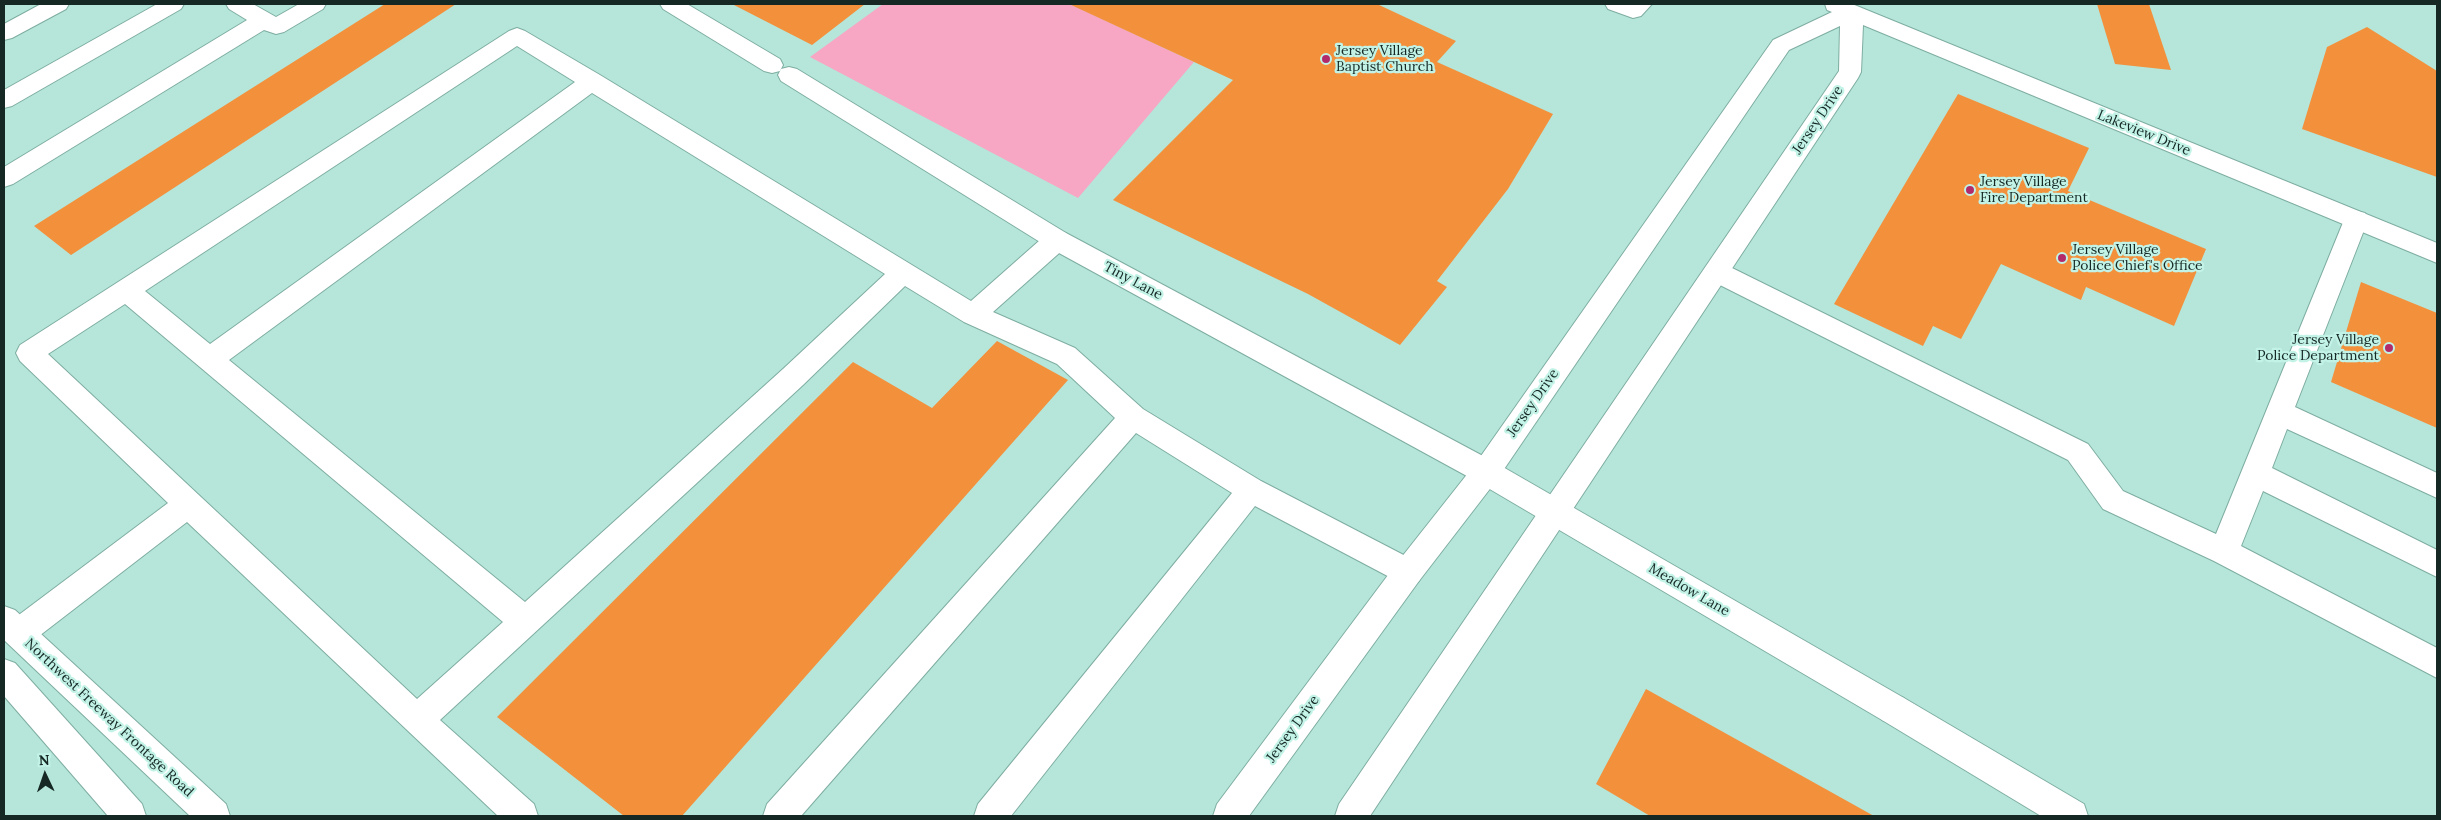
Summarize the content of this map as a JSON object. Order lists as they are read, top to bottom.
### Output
{
  "streets": {
    "main road": [
      "Jersey Drive",
      "Lakeview Drive",
      "Tiny Lane",
      "Meadow Lane",
      "Northwest Freeway Frontage Road"
    ]
  },
  "crossings": [
    ["Jersey Drive", "Lakeview Drive"],
    ["Jersey Drive", "Tiny Lane"],
    ["Jersey Drive", "Meadow Lane"],
    ["Tiny Lane", "Meadow Lane"]
  ],
  "places": [
    "Jersey Village Baptist Church",
    "Jersey Village Fire Department",
    "Jersey Village Police Chief's Office",
    "Jersey Village Police Department"
  ],
  "north": "top"
}
